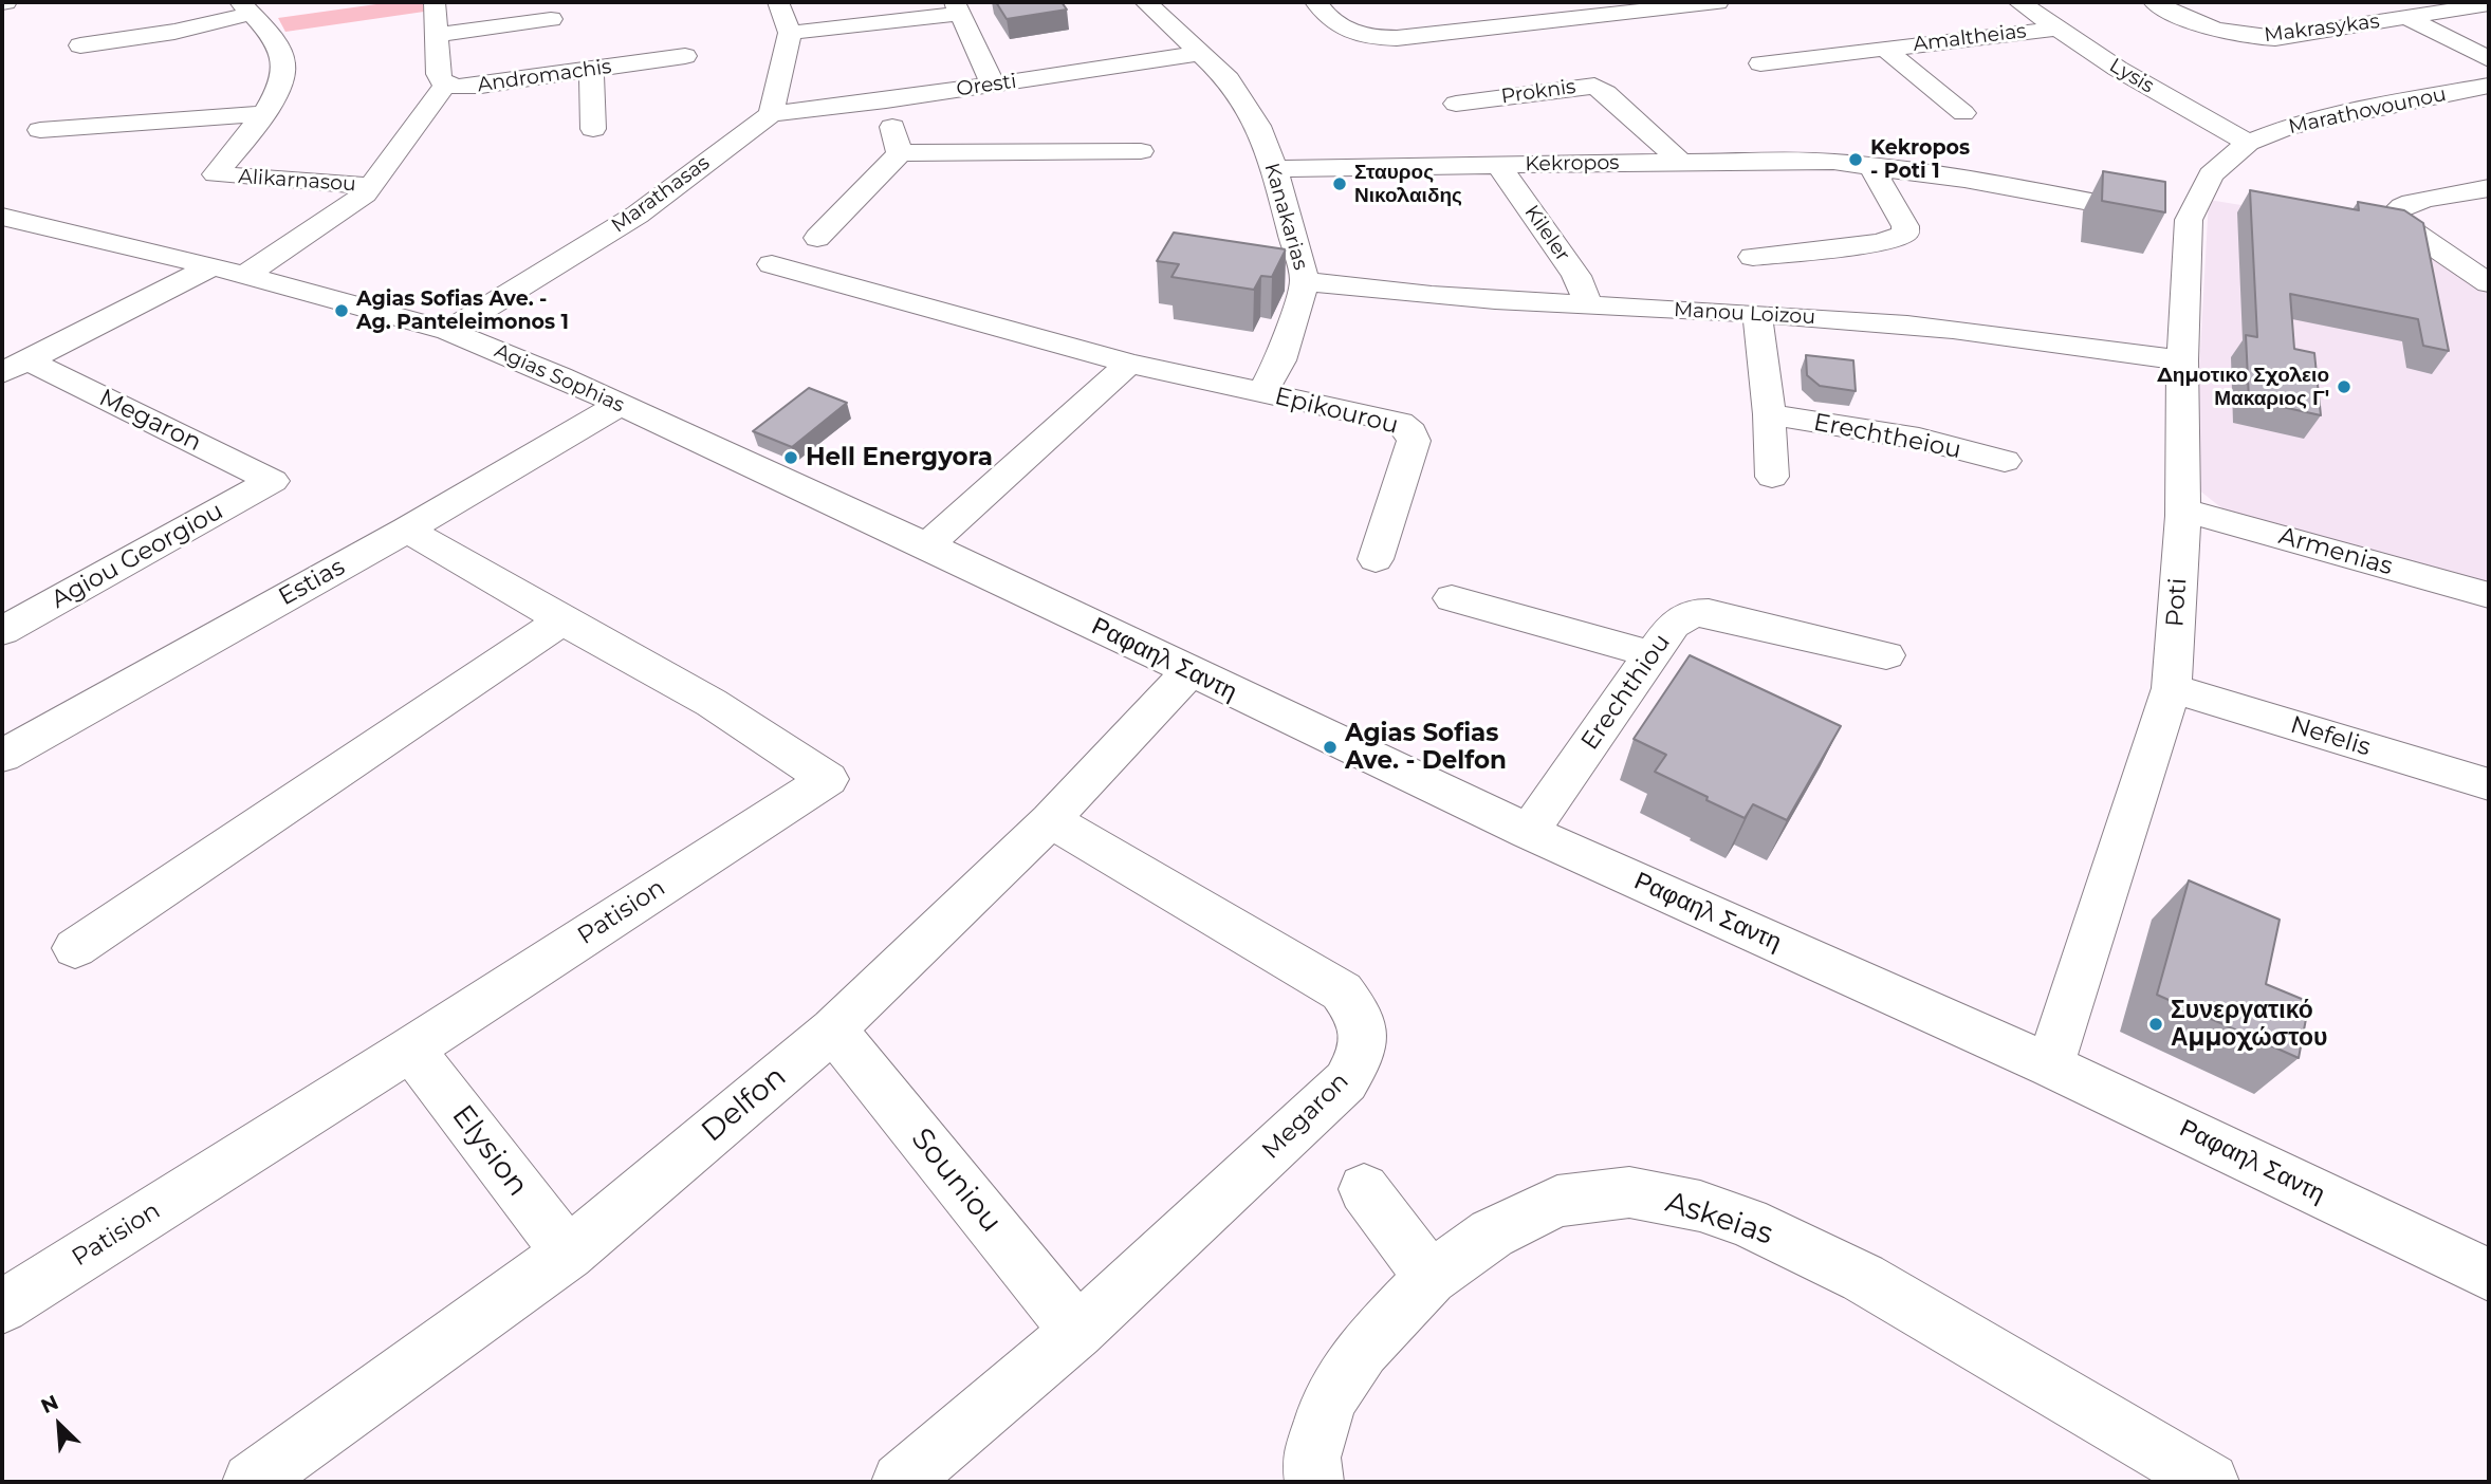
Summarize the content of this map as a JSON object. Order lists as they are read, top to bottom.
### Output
{
  "streets": {
    "street": [
      "Makrasykas",
      "Amaltheias",
      "Andromachis",
      "Lysis",
      "Oresti",
      "Proknis",
      "Marathovounou",
      "Kekropos",
      "Alikarnasou",
      "Marathasas",
      "Kanakarias",
      "Kileler",
      "Manou Loizou",
      "Agias Sophias",
      "Epikourou",
      "Megaron",
      "Erechtheiou",
      "Armenias",
      "Agiou Georgiou",
      "Estias",
      "Poti",
      "Ραφαηλ Σαντη",
      "Erechthiou",
      "Nefelis",
      "Patision",
      "Delfon",
      "Elysion",
      "Souniou",
      "Askeias"
    ]
  },
  "crossings": [
    ["Amaltheias", "Lysis"],
    ["Andromachis", "Alikarnasou"],
    ["Lysis", "Marathovounou"],
    ["Lysis", "Poti"],
    ["Oresti", "Marathasas"],
    ["Oresti", "Kanakarias"],
    ["Proknis", "Kekropos"],
    ["Marathovounou", "Poti"],
    ["Kekropos", "Kanakarias"],
    ["Kekropos", "Kileler"],
    ["Kekropos", "Poti"],
    ["Marathasas", "Agias Sophias"],
    ["Kanakarias", "Manou Loizou"],
    ["Kanakarias", "Epikourou"],
    ["Kileler", "Manou Loizou"],
    ["Manou Loizou", "Poti"],
    ["Agias Sophias", "Estias"],
    ["Agias Sophias", "Ραφαηλ Σαντη"],
    ["Megaron", "Agiou Georgiou"],
    ["Megaron", "Delfon"],
    ["Megaron", "Souniou"],
    ["Armenias", "Poti"],
    ["Estias", "Patision"],
    ["Poti", "Ραφαηλ Σαντη"],
    ["Poti", "Nefelis"],
    ["Ραφαηλ Σαντη", "Erechthiou"],
    ["Ραφαηλ Σαντη", "Delfon"],
    ["Patision", "Elysion"],
    ["Delfon", "Elysion"],
    ["Delfon", "Souniou"]
  ],
  "places": [
    "Kekropos - Poti 1",
    "Σταυρος Νικολαιδης",
    "Agias Sofias Ave. - Ag. Panteleimonos 1",
    "Δημοτικο Σχολειο Μακαριος Γ'",
    "Hell Energyora",
    "Agias Sofias Ave. - Delfon",
    "Συνεργατικό Αμμοχώστου"
  ],
  "north": "top left"
}
